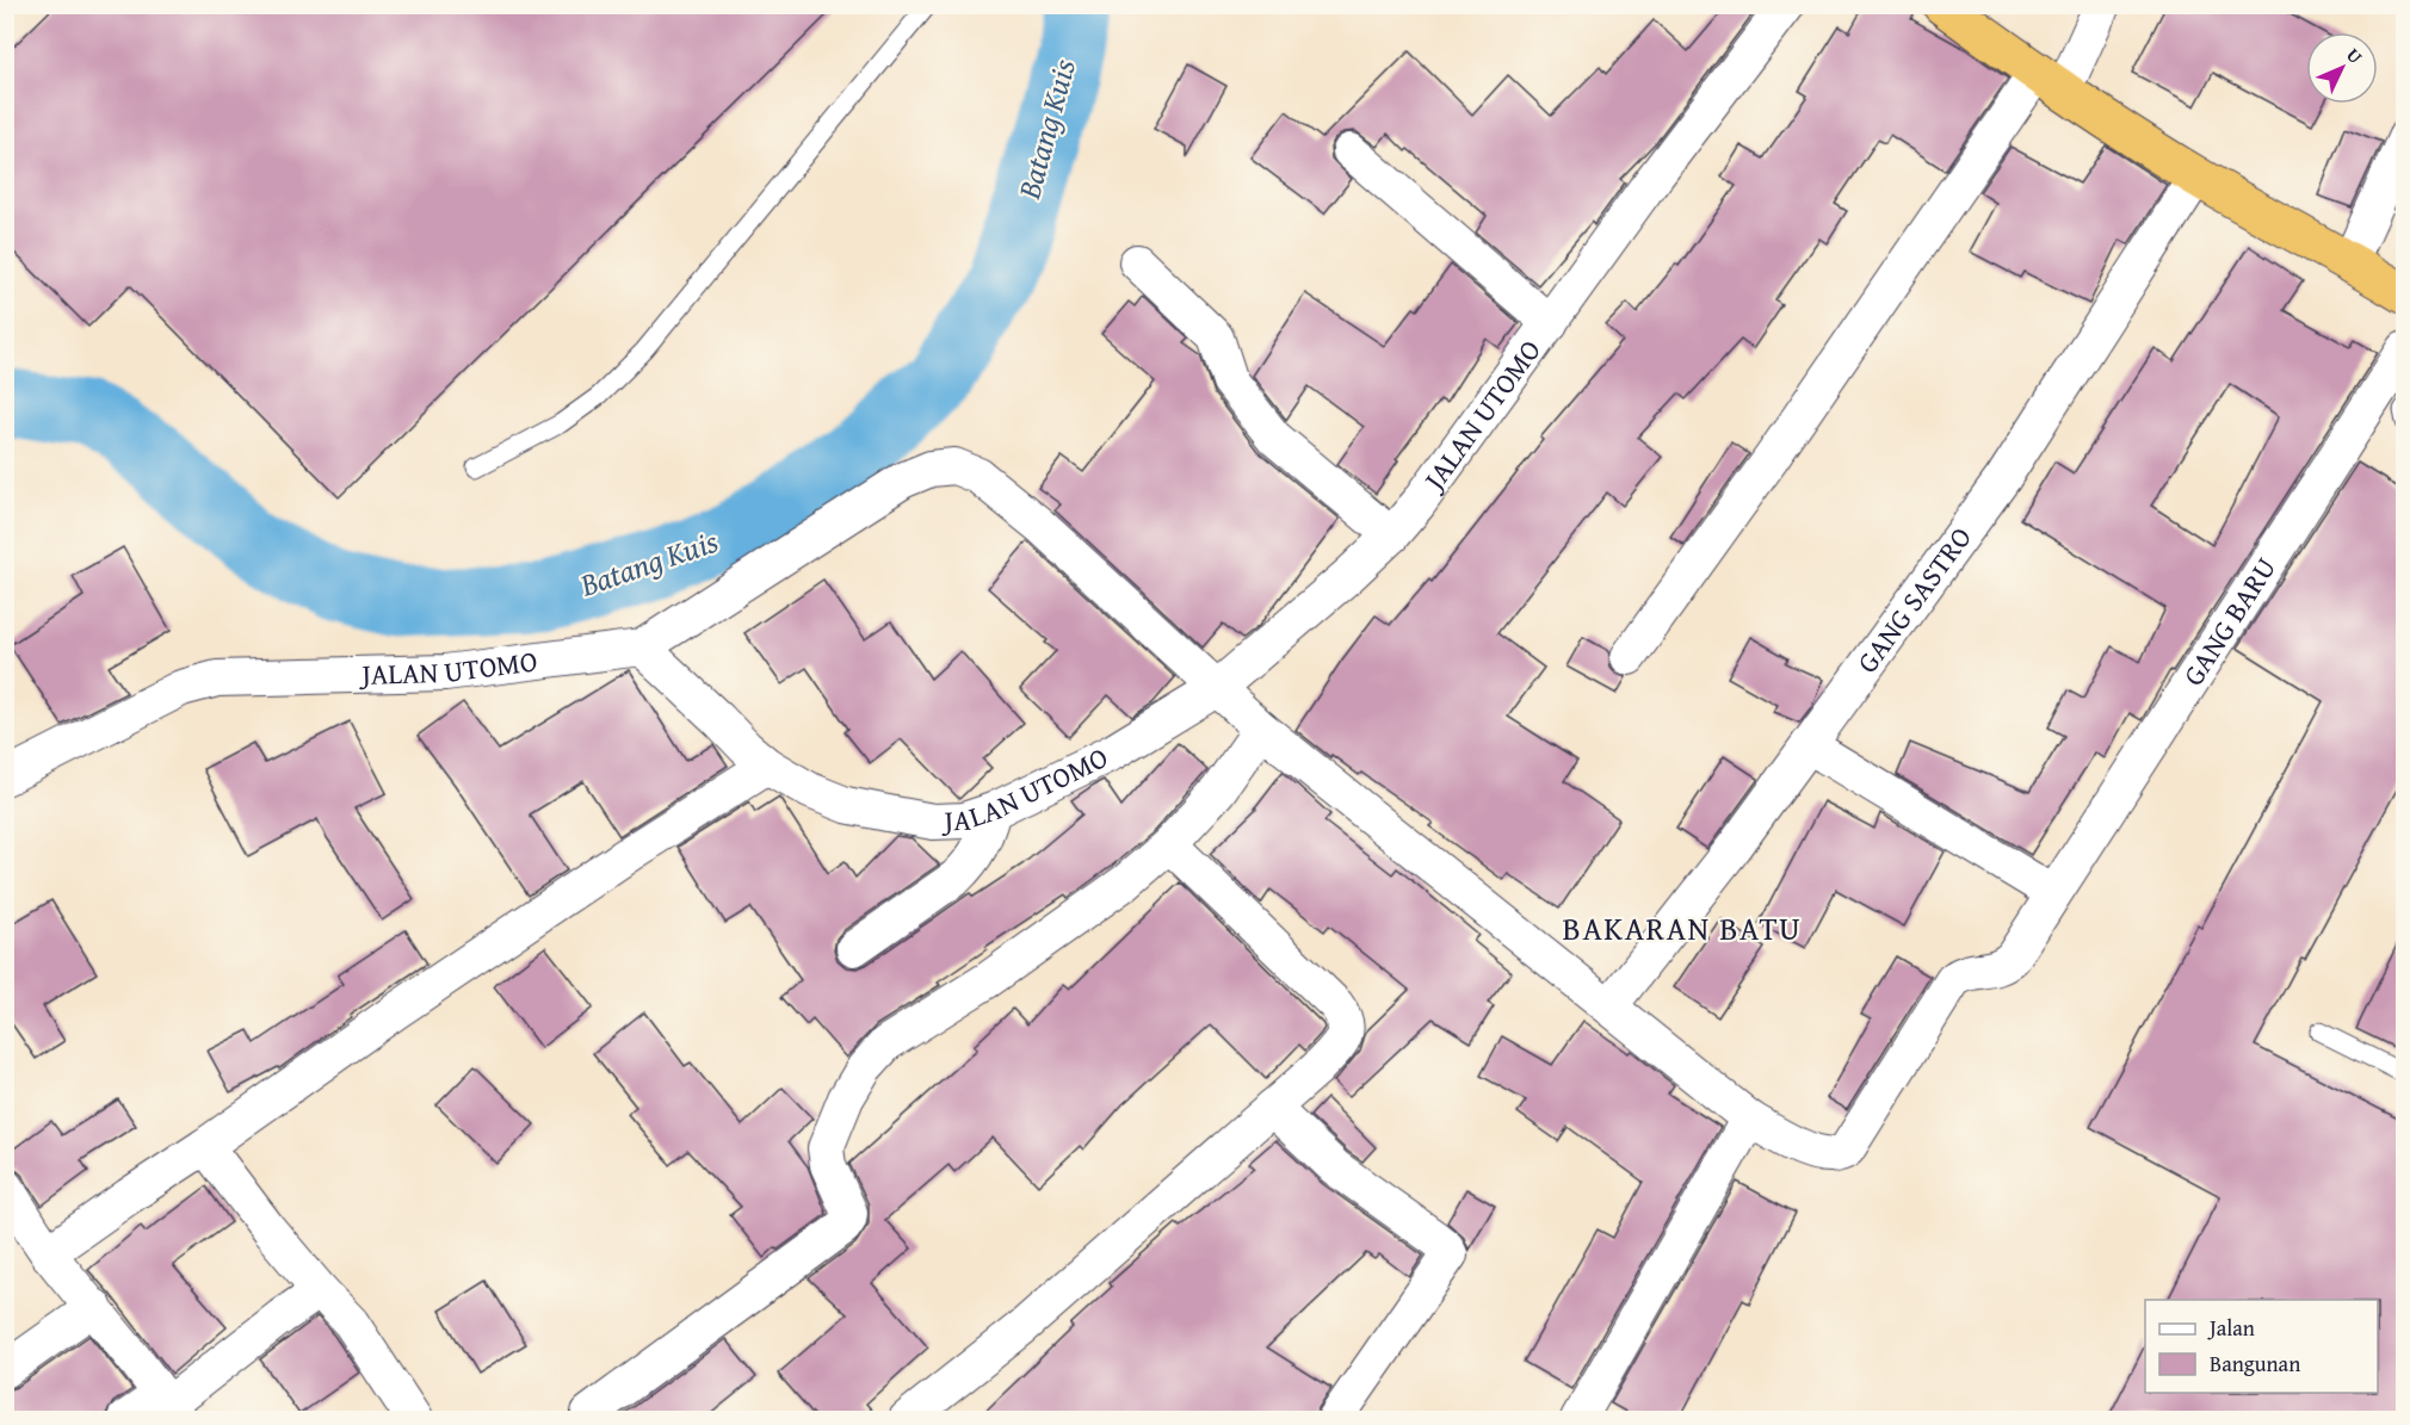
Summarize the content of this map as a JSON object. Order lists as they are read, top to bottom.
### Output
{
  "streets": {
    "street": ["JALAN UTOMO", "GANG SASTRO", "GANG BARU"]
  },
  "crossings": [
    ["JALAN UTOMO", "GANG BARU"],
    ["GANG SASTRO", "GANG BARU"]
  ],
  "districts": ["BAKARAN BATU"],
  "water": ["Batang Kuis"],
  "legend": ["Jalan", "Bangunan"],
  "north": "top right"
}
